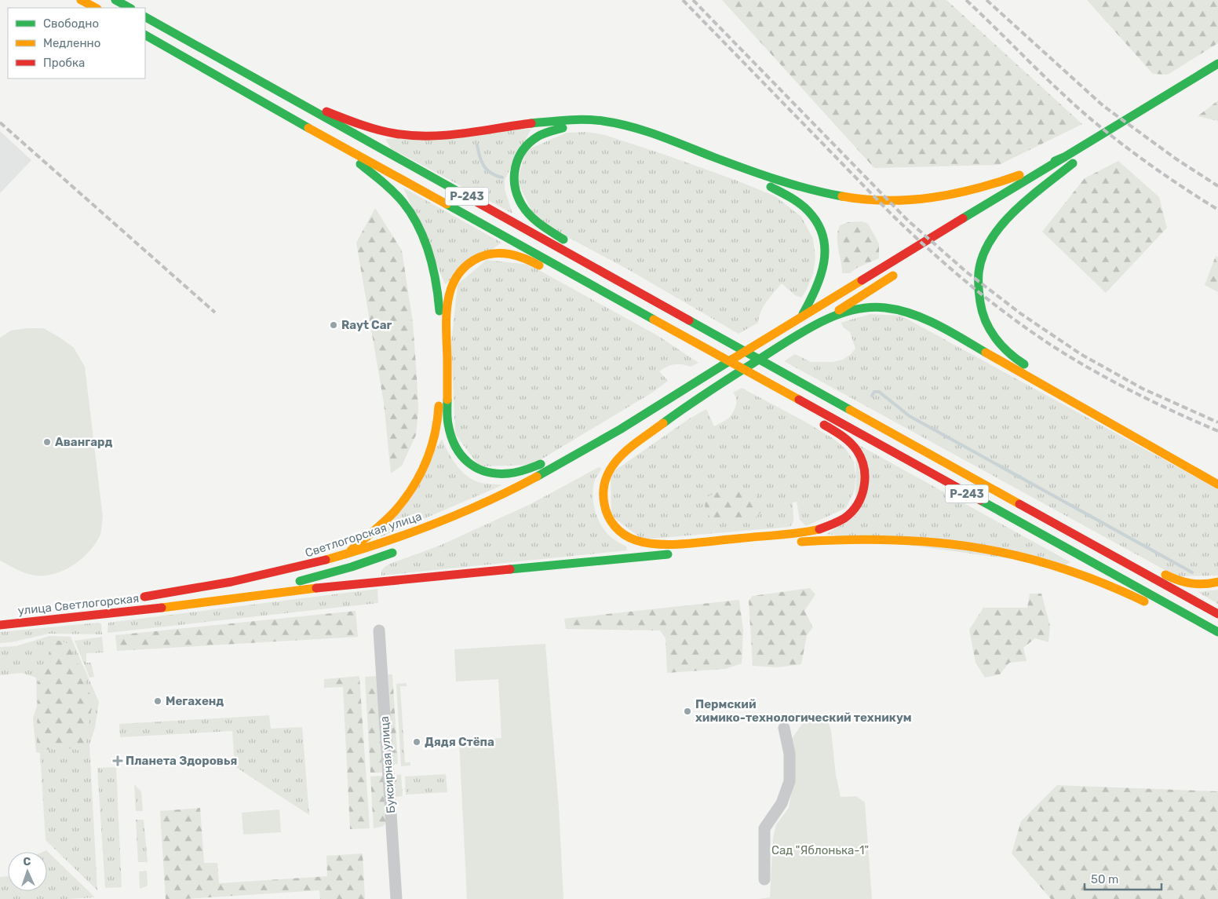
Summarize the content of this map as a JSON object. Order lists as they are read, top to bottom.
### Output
{
  "streets": {
    "main road": ["Р-243", "Светлогорская улица", "улица Светлогорская"],
    "street": ["Буксирная улица"]
  },
  "parks": ["Сад \"Яблонька-1\""],
  "places": {
    "other": [
      "Rayt Car",
      "Авангард",
      "Мегахенд",
      "Пермский химико-технологический техникум",
      "Дядя Стёпа"
    ],
    "health": ["Планета Здоровья"]
  },
  "legend": ["Свободно", "Медленно", "Пробка"],
  "scale_bar": "50 m",
  "north": "top"
}
